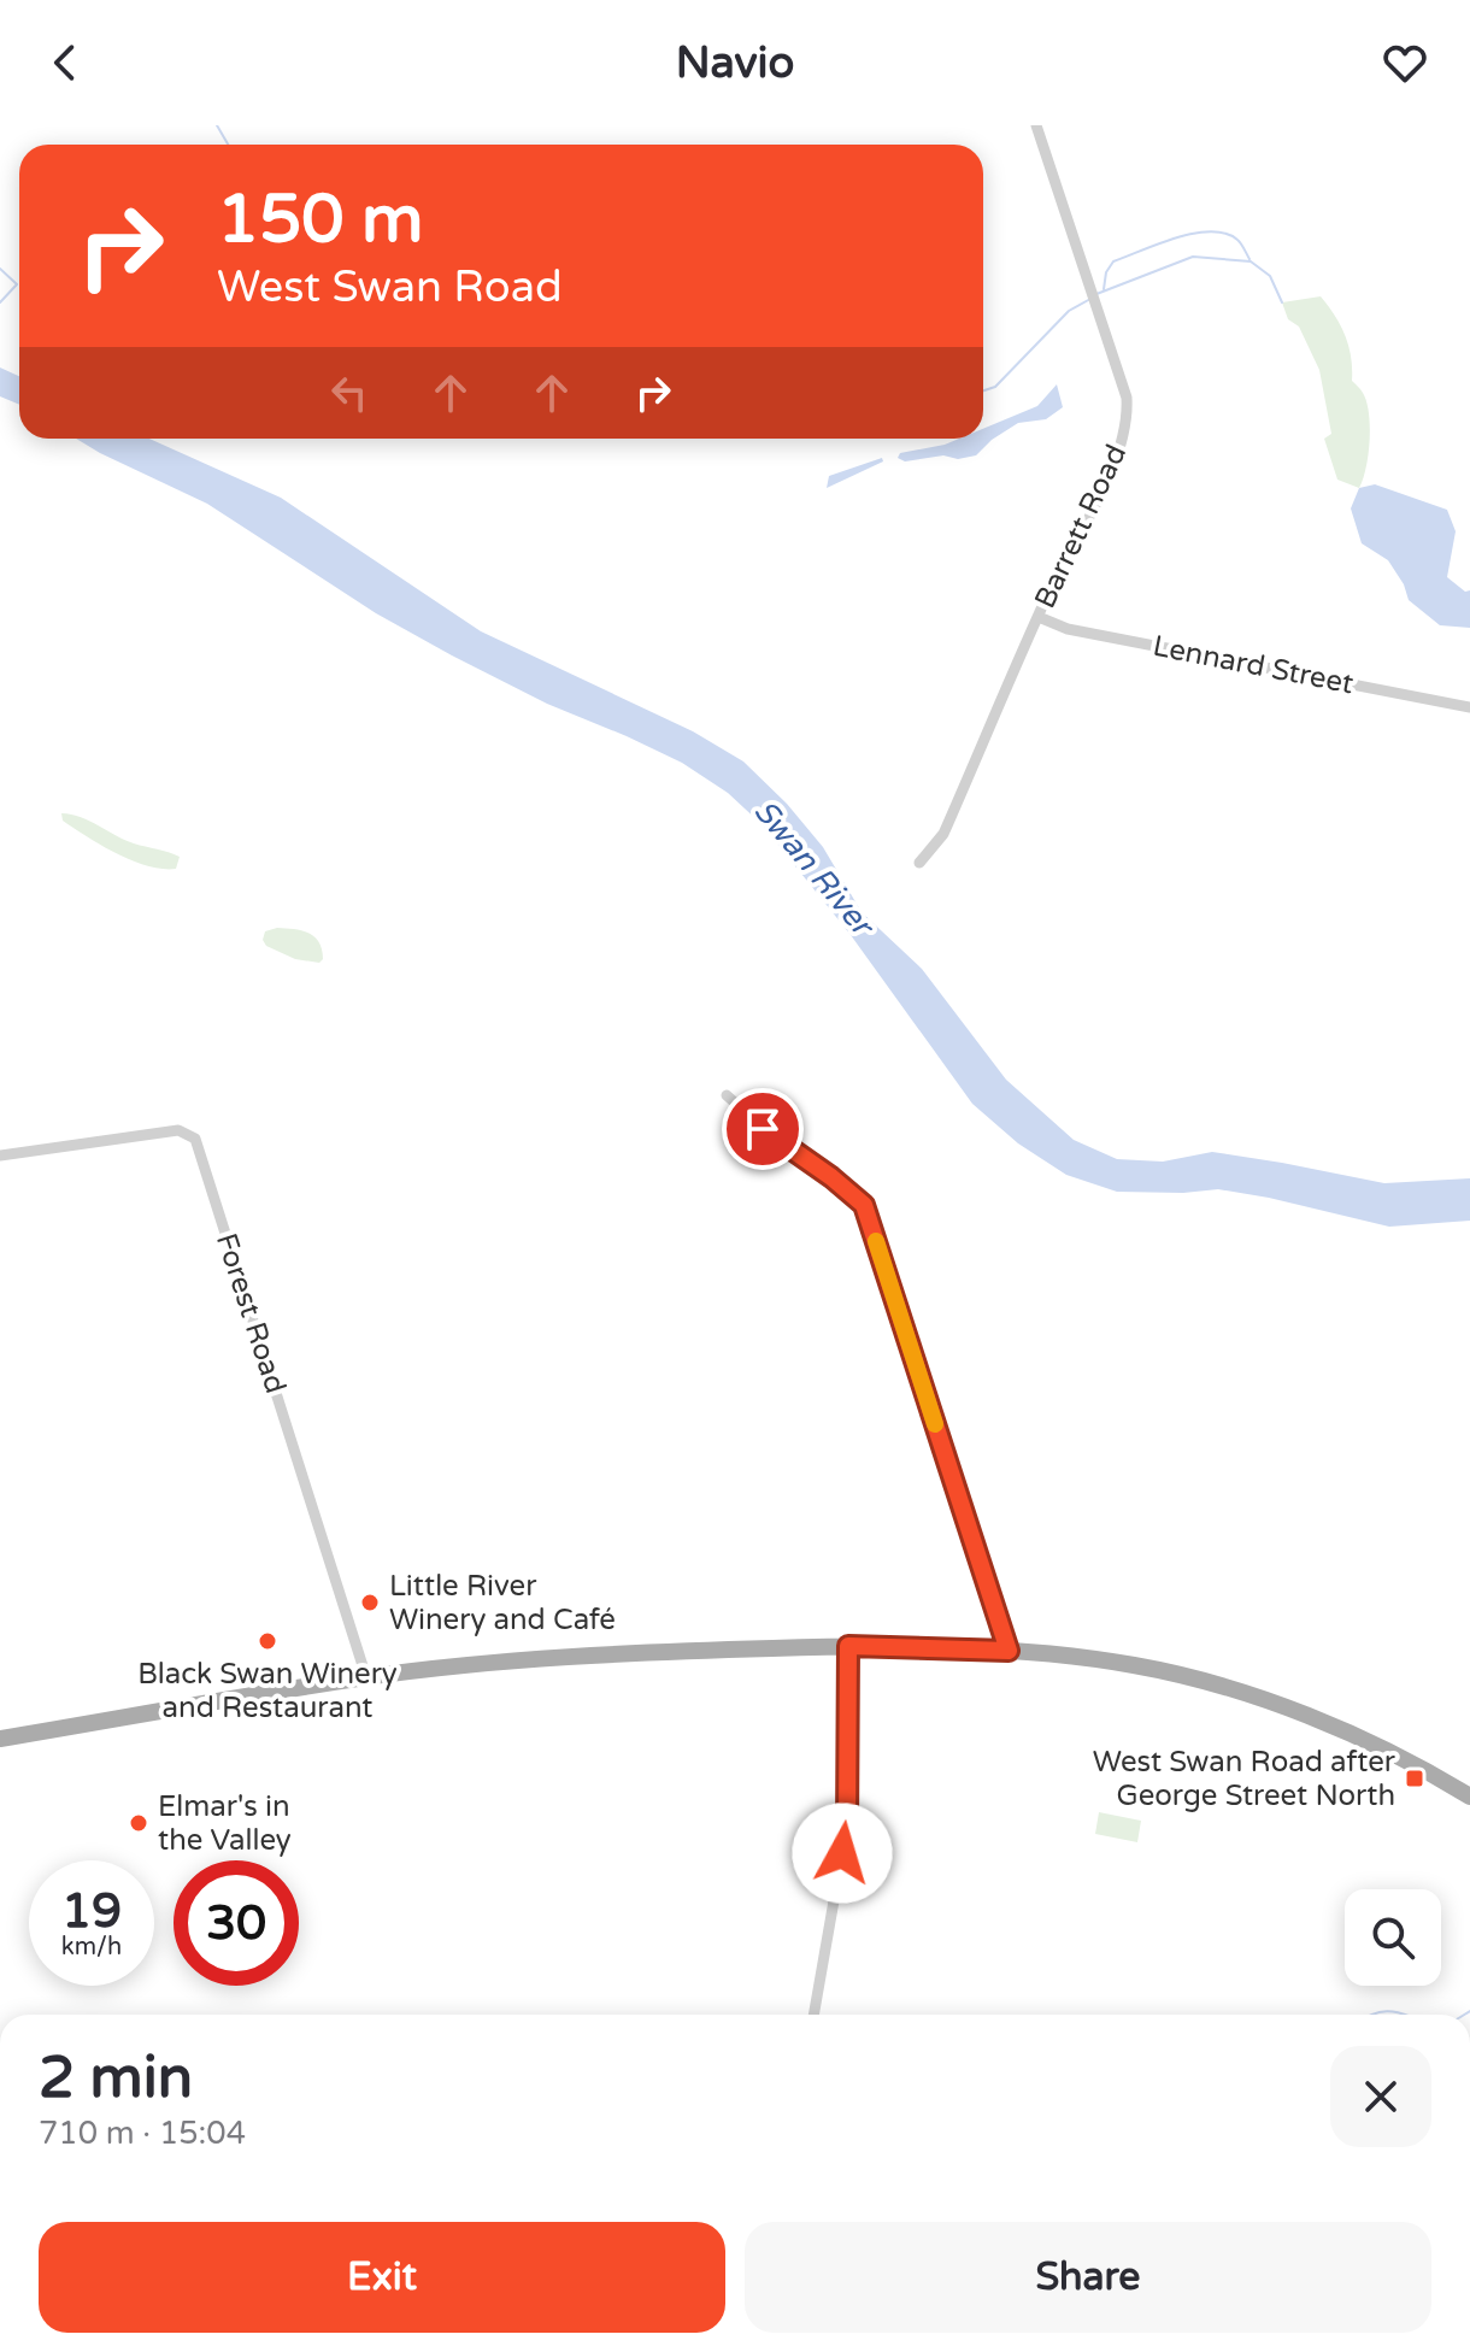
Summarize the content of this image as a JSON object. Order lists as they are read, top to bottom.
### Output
{
  "streets": {
    "street": ["Barrett Road", "Lennard Street", "Forest Road"]
  },
  "crossings": [
    ["Barrett Road", "Lennard Street"]
  ],
  "water": ["Swan River"],
  "places": {
    "other": ["Little River Winery and Café", "Black Swan Winery and Restaurant", "Elmar's in the Valley"],
    "transit": ["West Swan Road after George Street North"]
  },
  "page": {
    "header": "Navio",
    "turn": ["150 m", "West Swan Road"],
    "speed": "19 km/h",
    "limit": "30",
    "heading": ["2 min", "710 m · 15:04"],
    "buttons": ["Exit", "Share"]
  }
}
